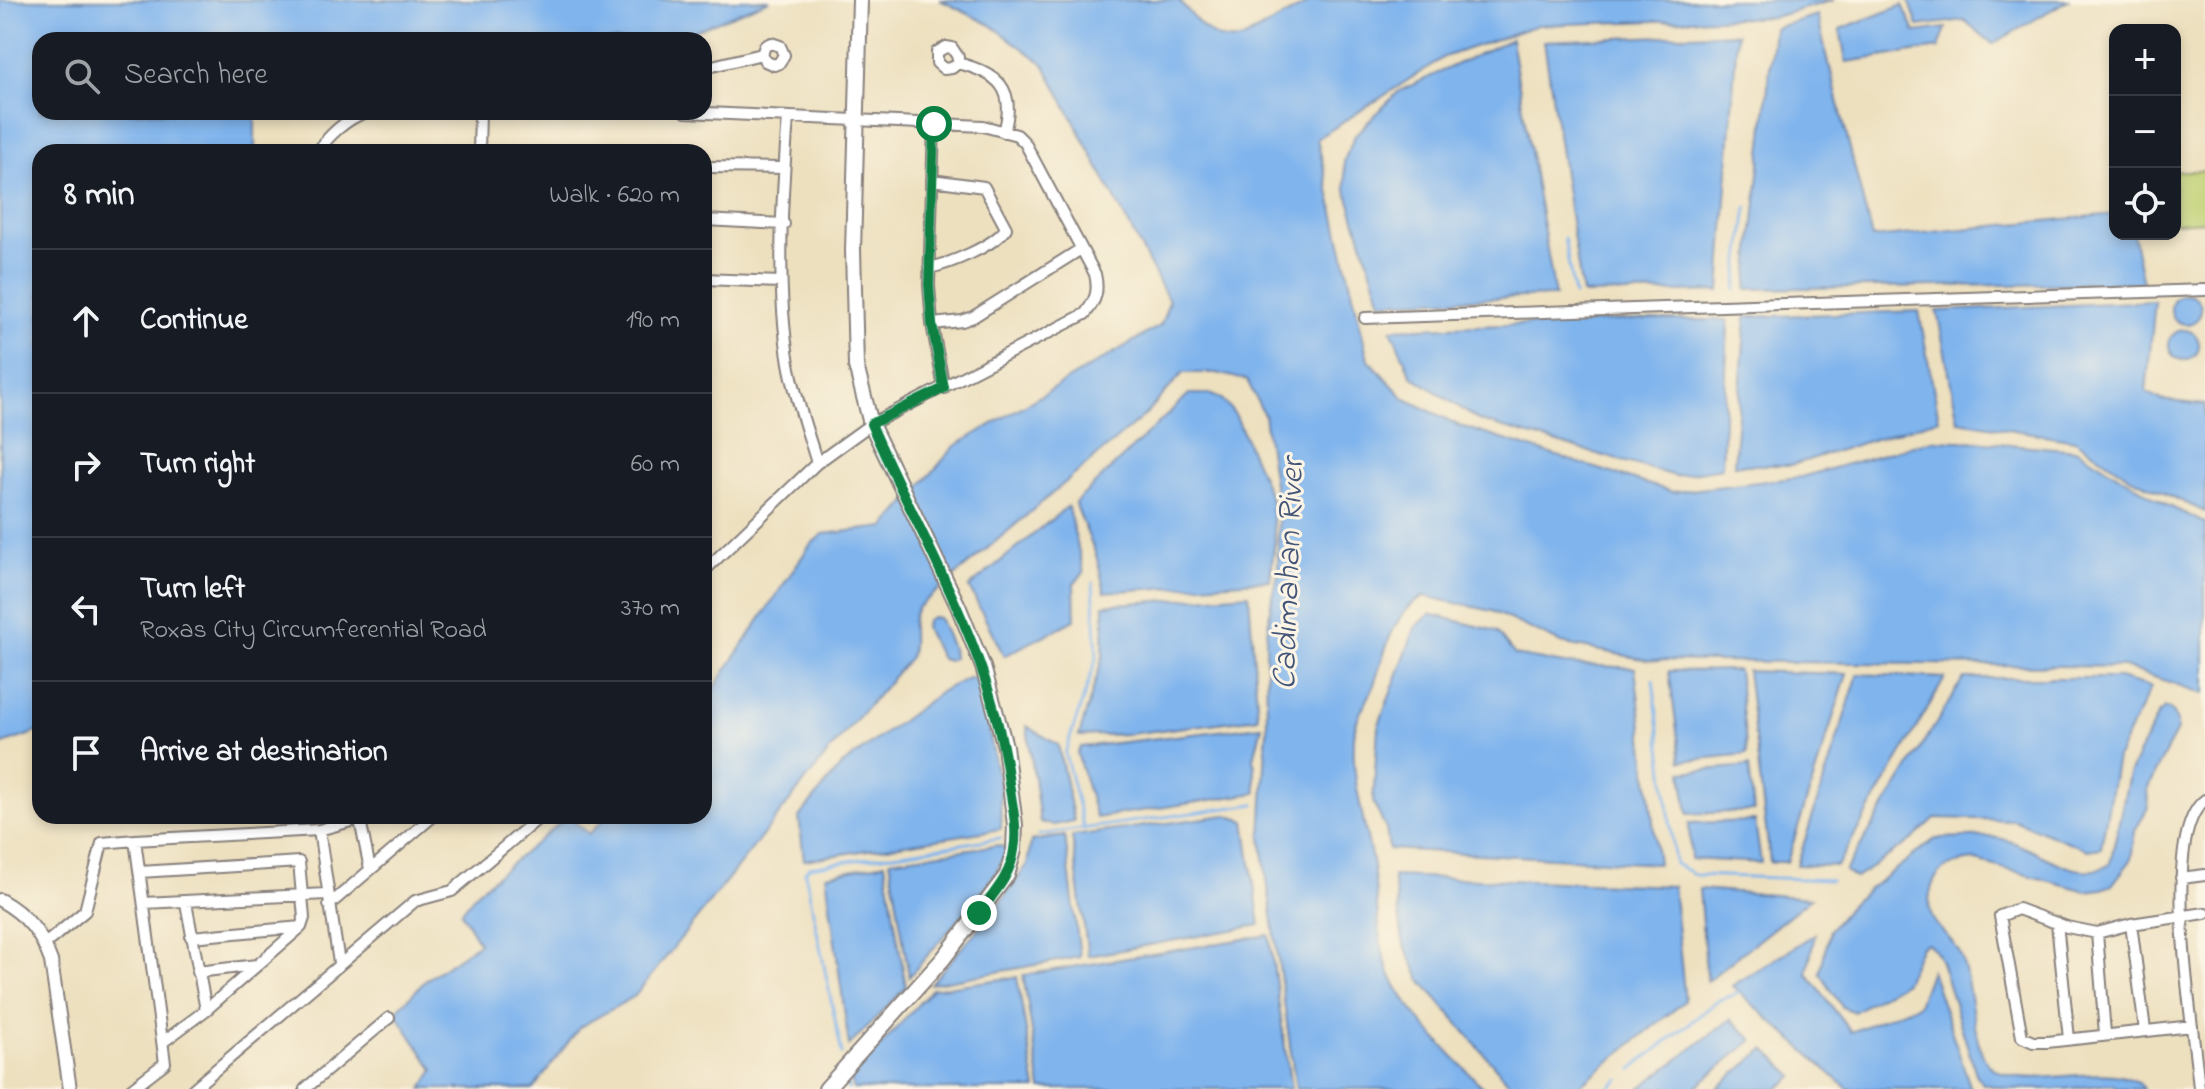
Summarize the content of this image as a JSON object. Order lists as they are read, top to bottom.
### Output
{
  "water": ["Cadimahan River"],
  "page": {
    "map_buttons": ["+", "−"],
    "search": "Search here",
    "heading": ["8 min", "Walk · 620 m"],
    "list": [
      ["Continue", "190 m"],
      ["Turn right", "60 m"],
      ["Turn left", "Roxas City Circumferential Road", "370 m"],
      "Arrive at destination"
    ]
  }
}
